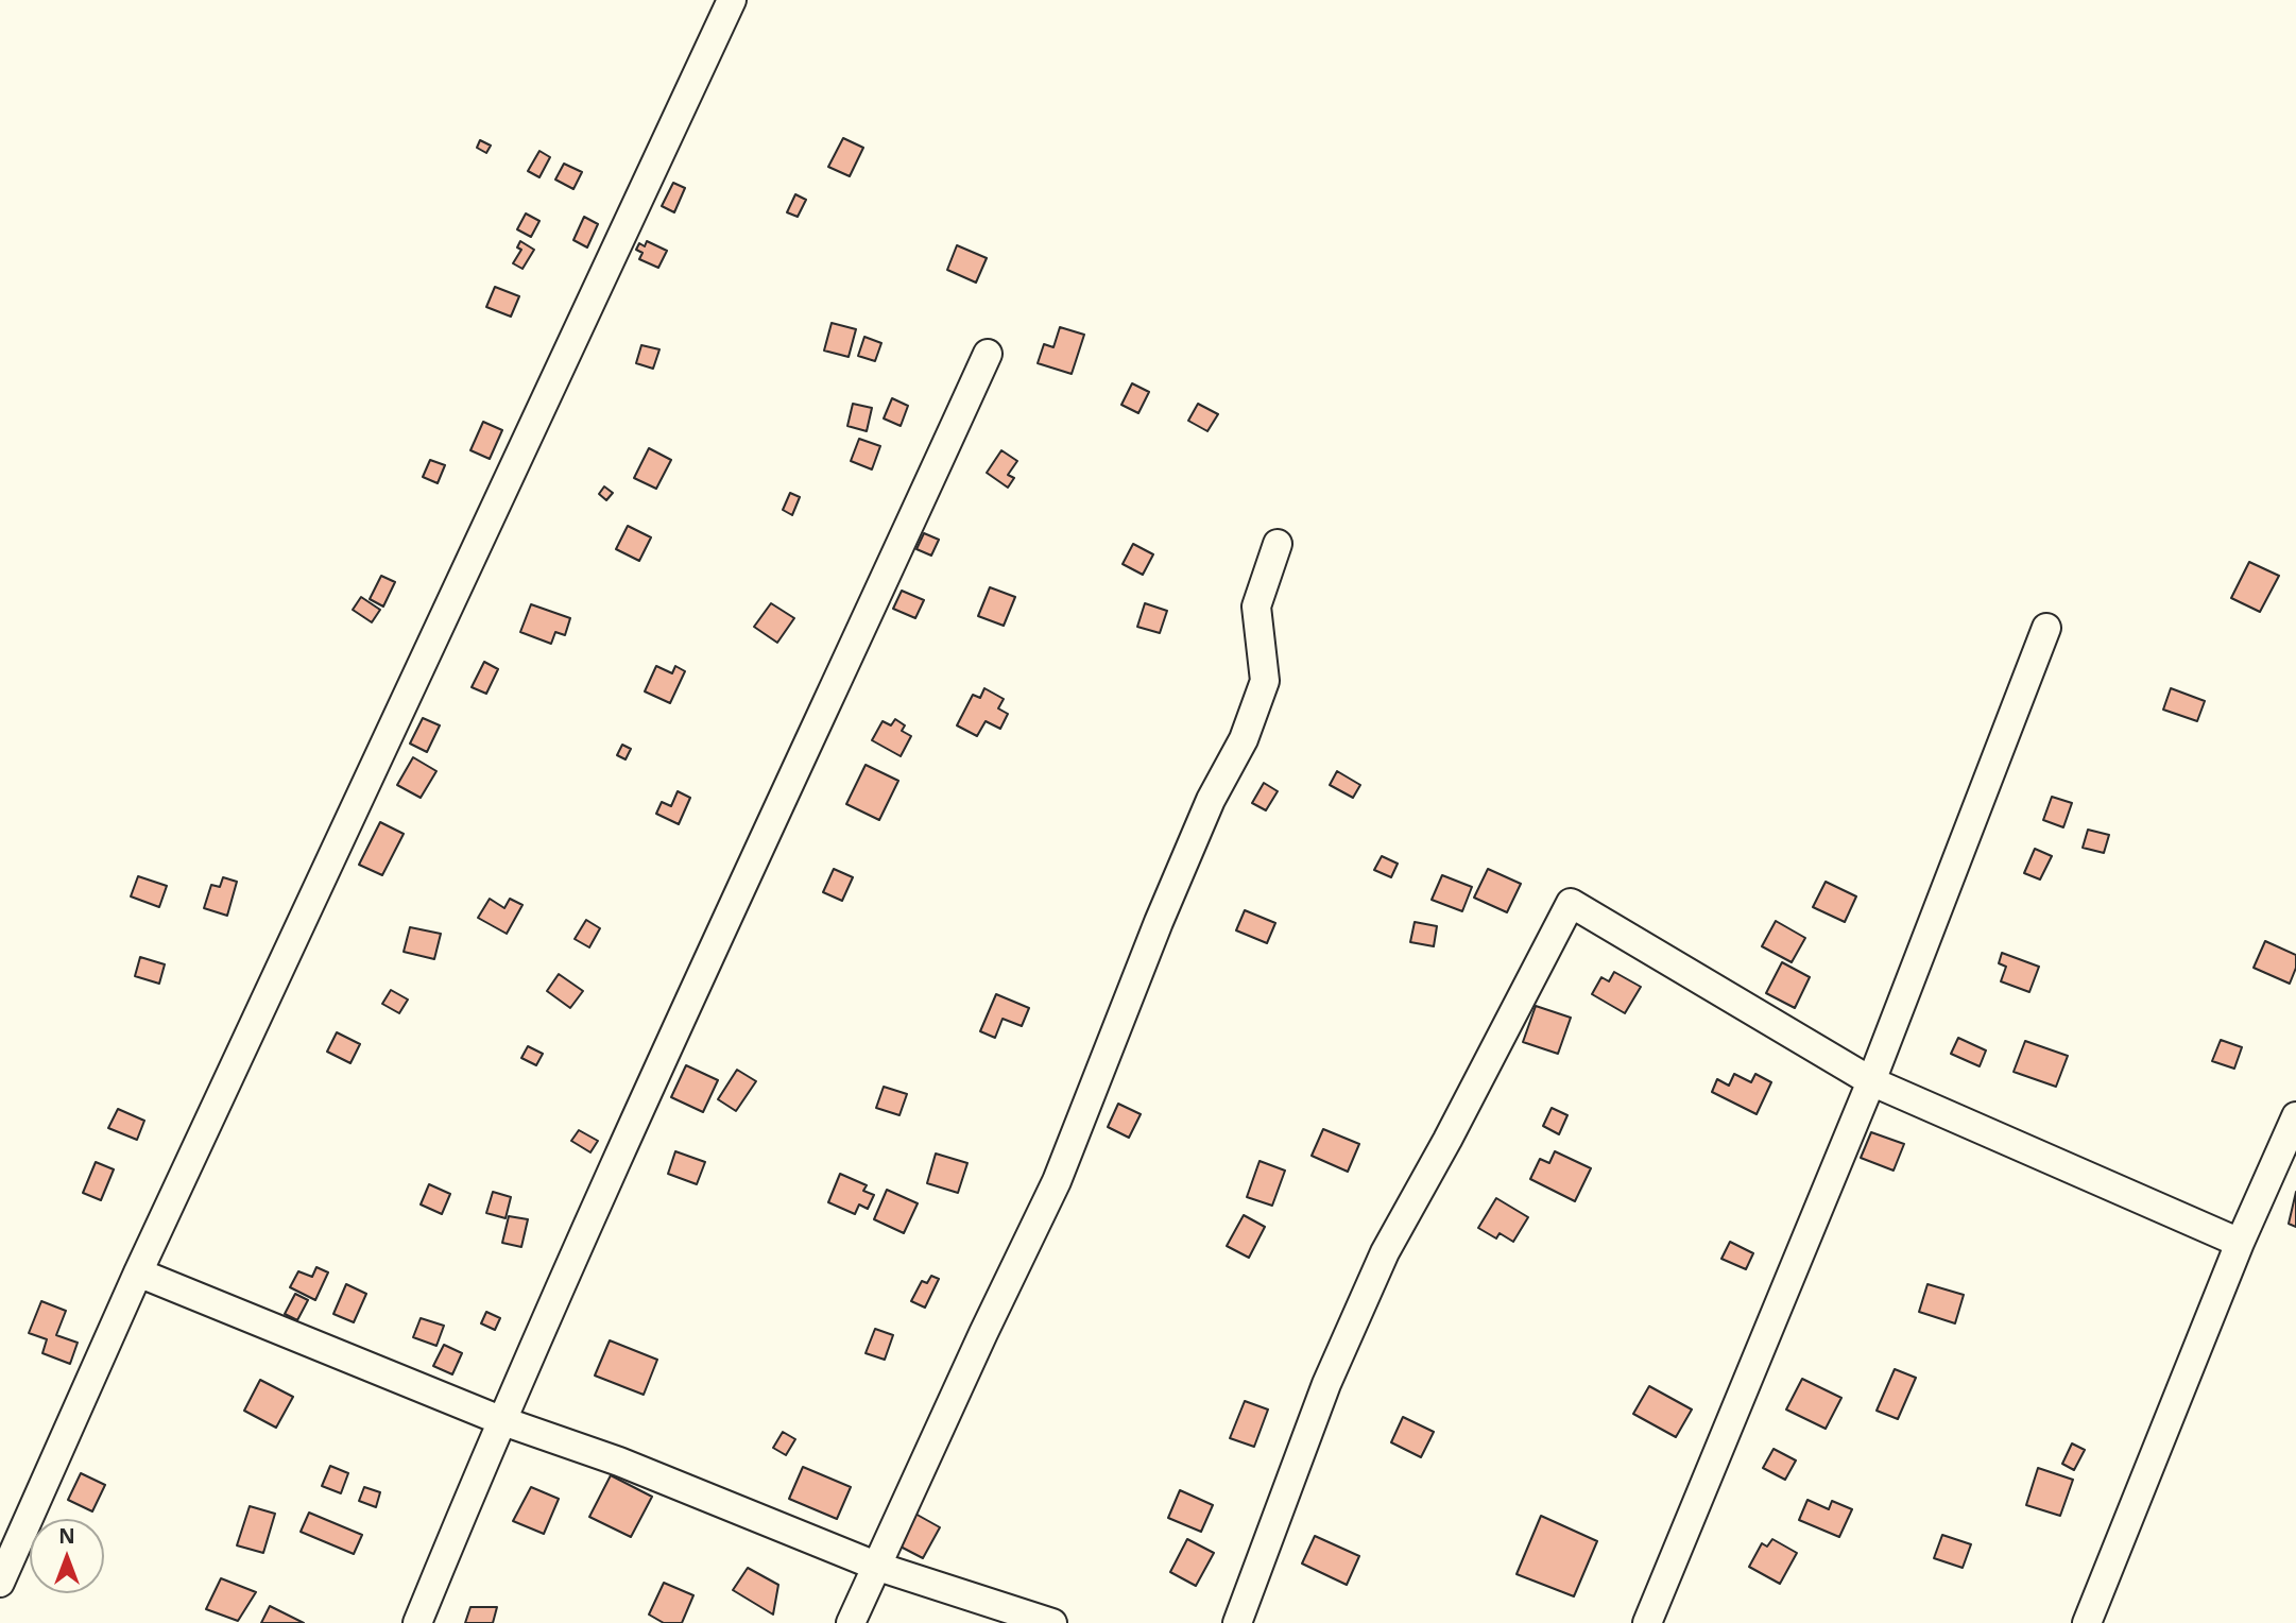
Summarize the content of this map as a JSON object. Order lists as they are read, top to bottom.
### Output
{
  "north": "top"
}
